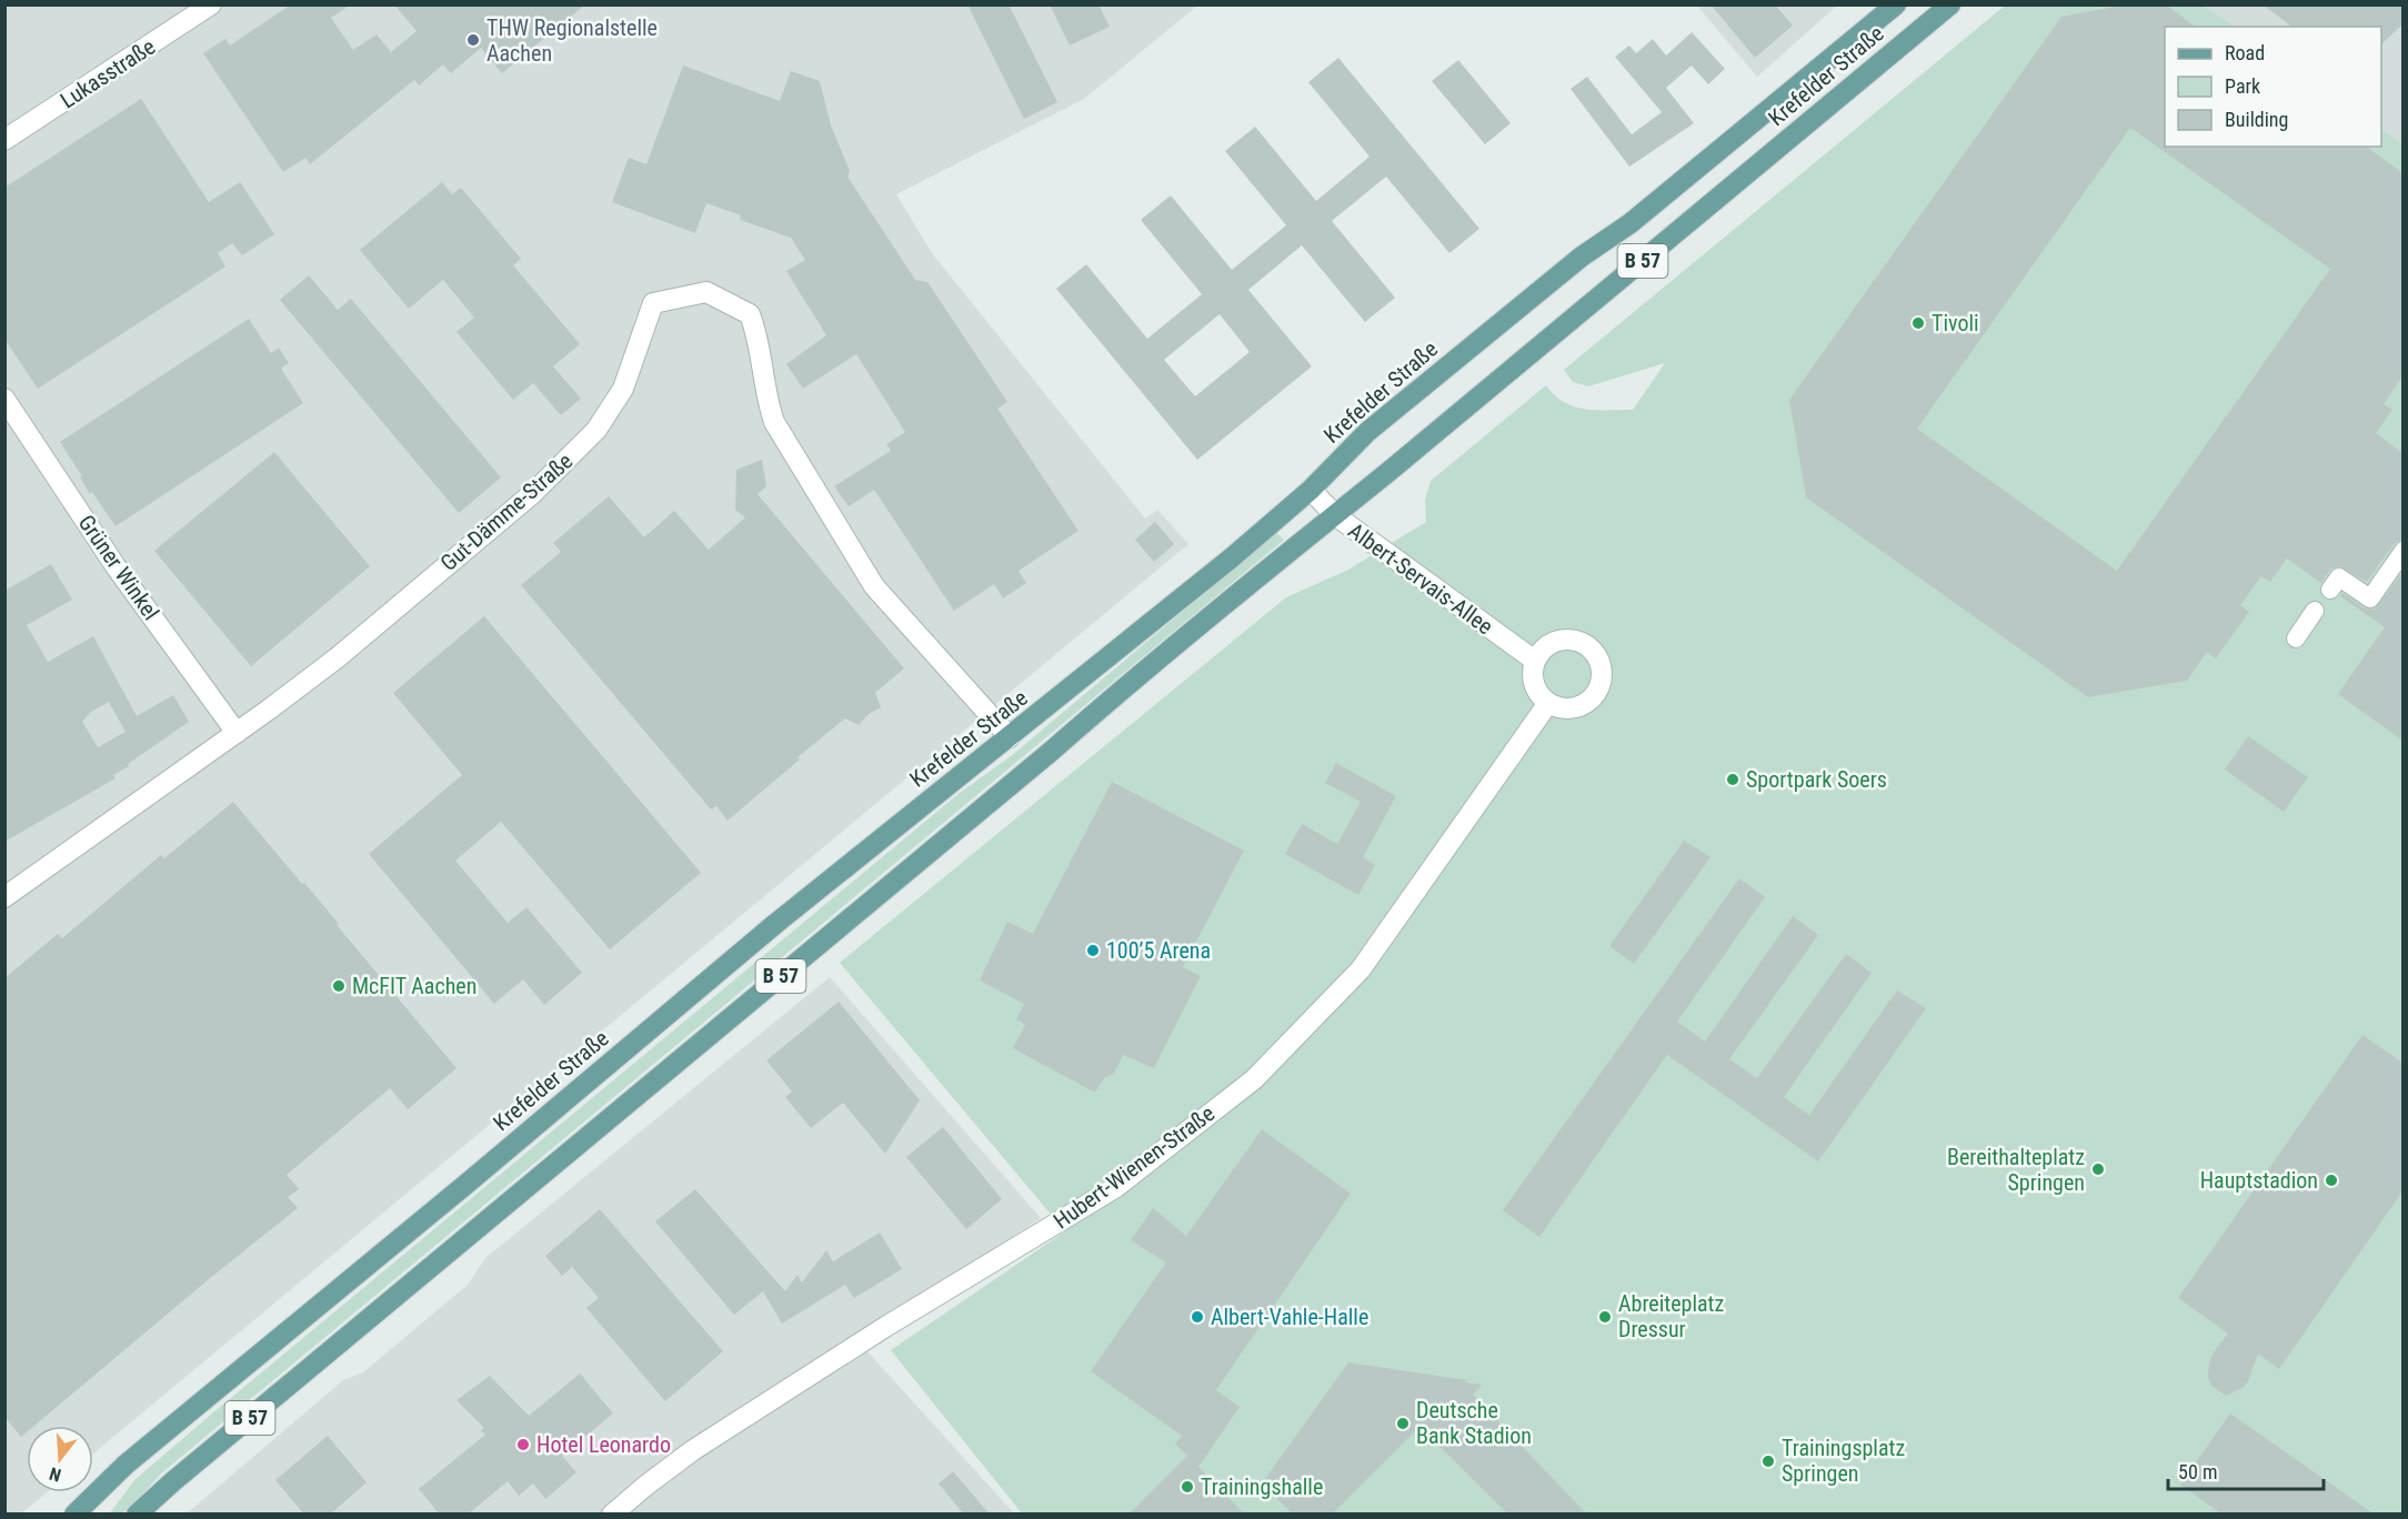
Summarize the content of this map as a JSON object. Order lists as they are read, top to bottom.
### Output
{
  "streets": {
    "main road": ["Krefelder Straße", "B 57"],
    "street": [
      "Lukasstraße",
      "Gut-Dämme-Straße",
      "Grüner Winkel",
      "Albert-Servais-Allee",
      "Hubert-Wienen-Straße"
    ]
  },
  "crossings": [
    ["Krefelder Straße", "Gut-Dämme-Straße"],
    ["Krefelder Straße", "Albert-Servais-Allee"],
    ["Gut-Dämme-Straße", "Grüner Winkel"],
    ["Albert-Servais-Allee", "Hubert-Wienen-Straße"]
  ],
  "places": [
    "THW Regionalstelle Aachen",
    "Tivoli",
    "Sportpark Soers",
    "100’5 Arena",
    "McFIT Aachen",
    "Bereithalteplatz Springen",
    "Hauptstadion",
    "Albert-Vahle-Halle",
    "Abreiteplatz Dressur",
    "Deutsche Bank Stadion",
    "Hotel Leonardo",
    "Trainingsplatz Springen",
    "Trainingshalle"
  ],
  "legend": ["Road", "Park", "Building"],
  "scale_bar": "50 m",
  "north": "bottom"
}
